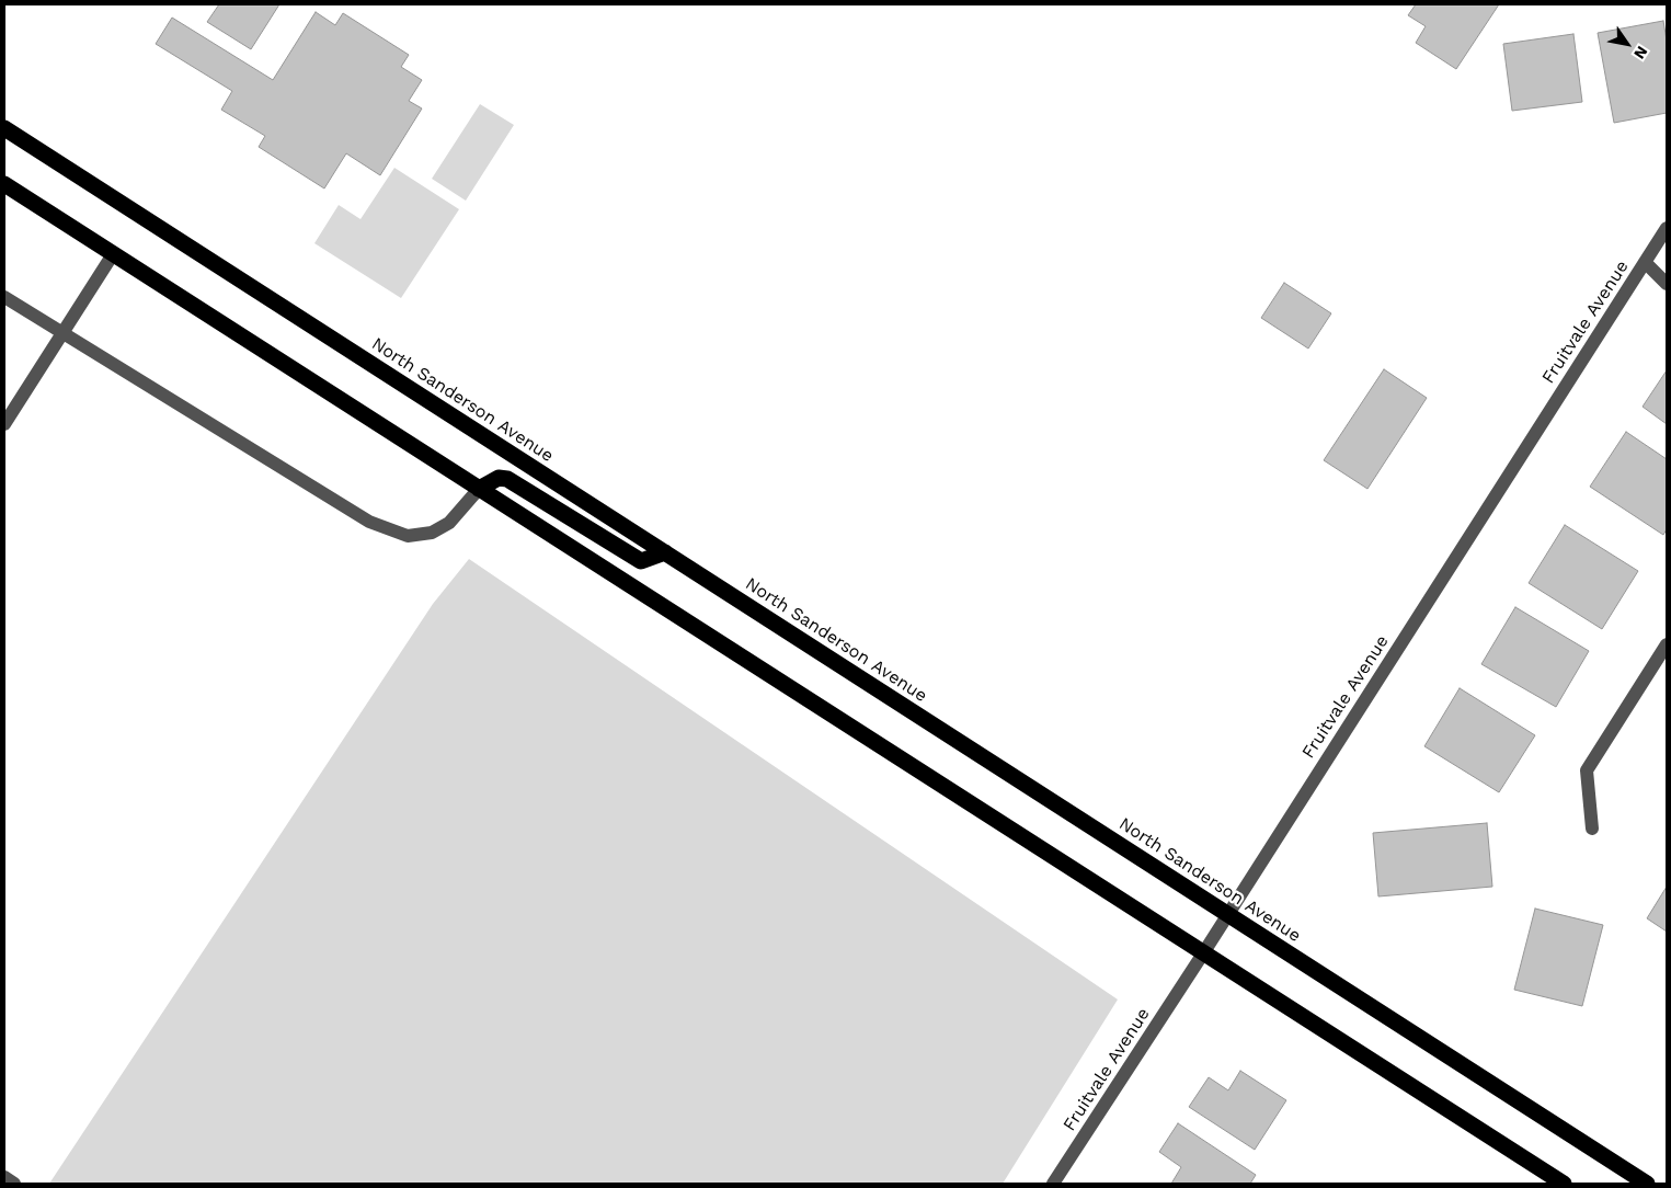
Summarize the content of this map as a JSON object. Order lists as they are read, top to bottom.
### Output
{
  "streets": {
    "highway": ["North Sanderson Avenue"],
    "street": ["Fruitvale Avenue"]
  },
  "crossings": [
    ["Fruitvale Avenue", "North Sanderson Avenue"]
  ],
  "north": "bottom right"
}
